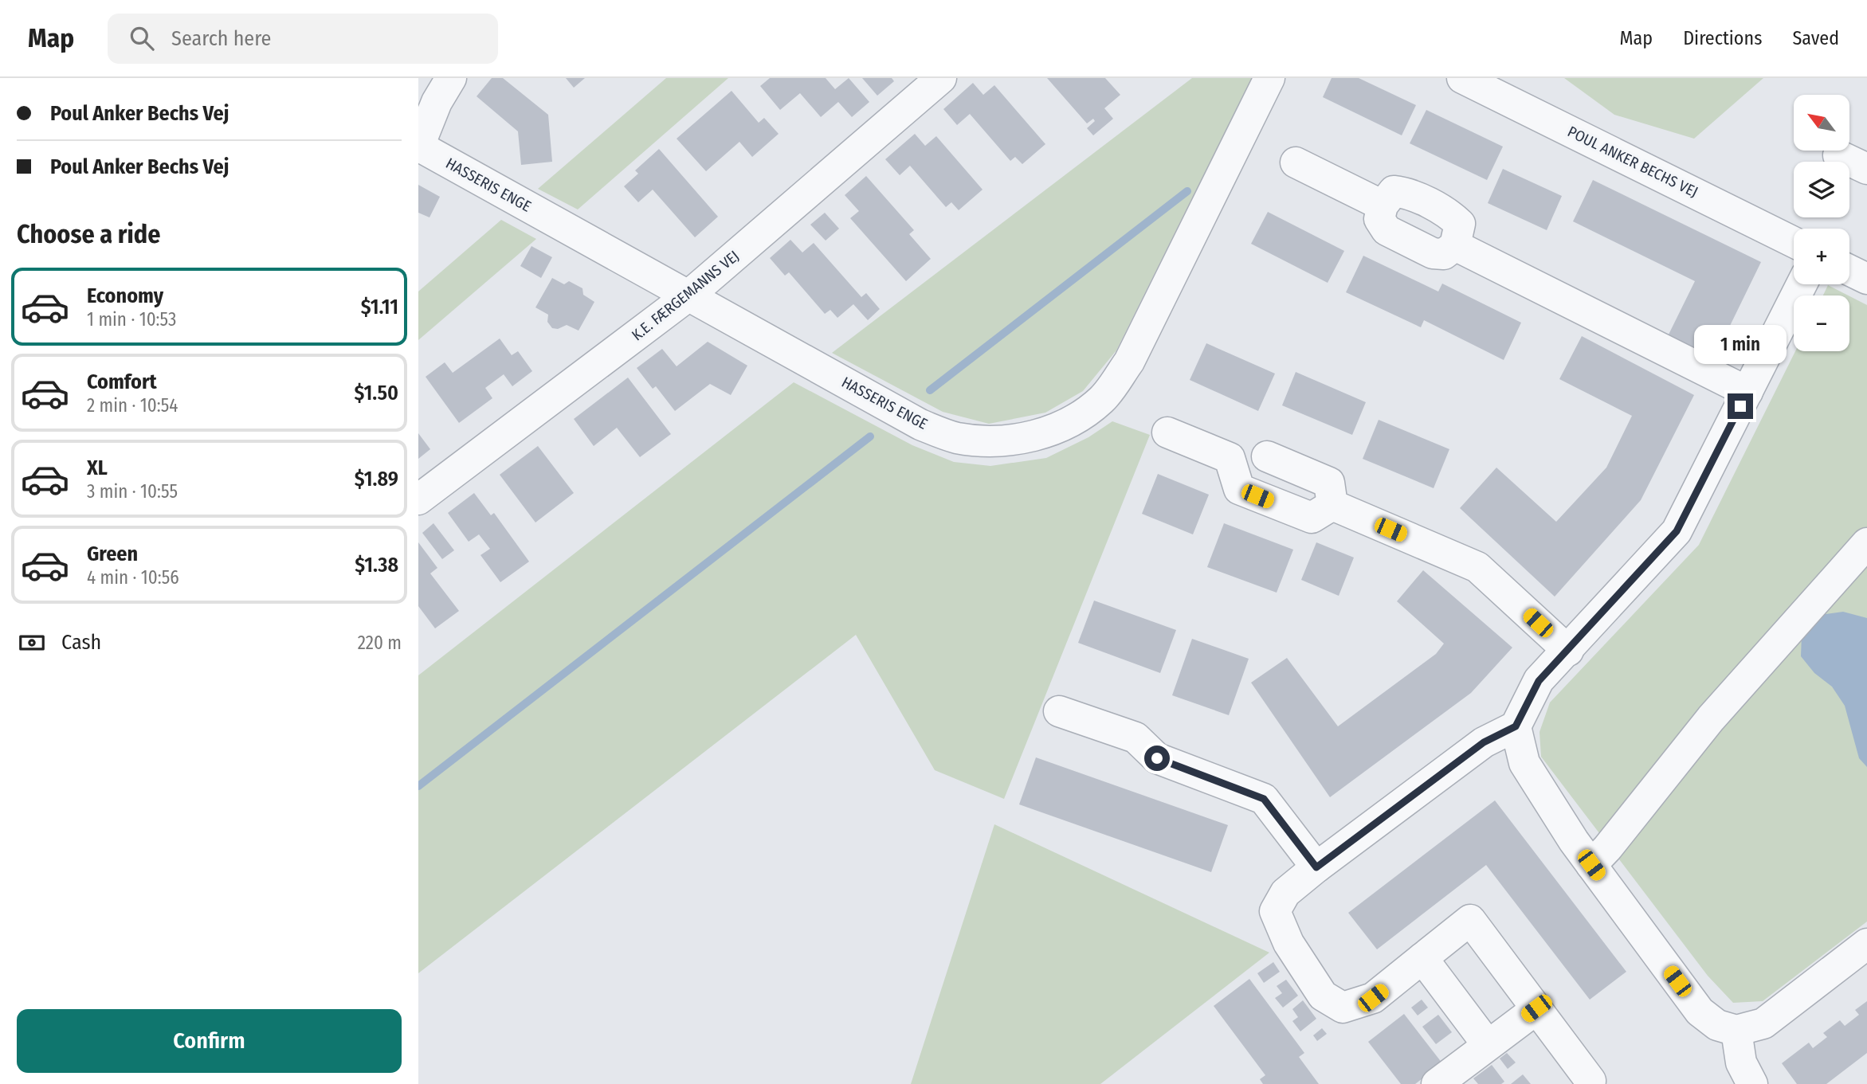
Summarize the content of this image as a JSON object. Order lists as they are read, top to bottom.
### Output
{
  "streets": {
    "street": ["POUL ANKER BECHS VEJ", "HASSERIS ENGE", "K.E. FÆRGEMANNS VEJ"]
  },
  "crossings": [
    ["HASSERIS ENGE", "K.E. FÆRGEMANNS VEJ"]
  ],
  "north": "top left",
  "page": {
    "header": "Map",
    "search": "Search here",
    "nav": ["Map", "Directions", "Saved"],
    "banner": ["Poul Anker Bechs Vej", "Poul Anker Bechs Vej"],
    "map_buttons": ["+", "−"],
    "heading": "Choose a ride",
    "list": [
      {
        "name": "Economy",
        "note": "1 min · 10:53",
        "value": "$1.11"
      },
      {
        "name": "Comfort",
        "note": "2 min · 10:54",
        "value": "$1.50"
      },
      {
        "name": "XL",
        "note": "3 min · 10:55",
        "value": "$1.89"
      },
      {
        "name": "Green",
        "note": "4 min · 10:56",
        "value": "$1.38"
      }
    ],
    "bubble": "1 min",
    "pay": ["Cash", "220 m"],
    "buttons": "Confirm"
  }
}
